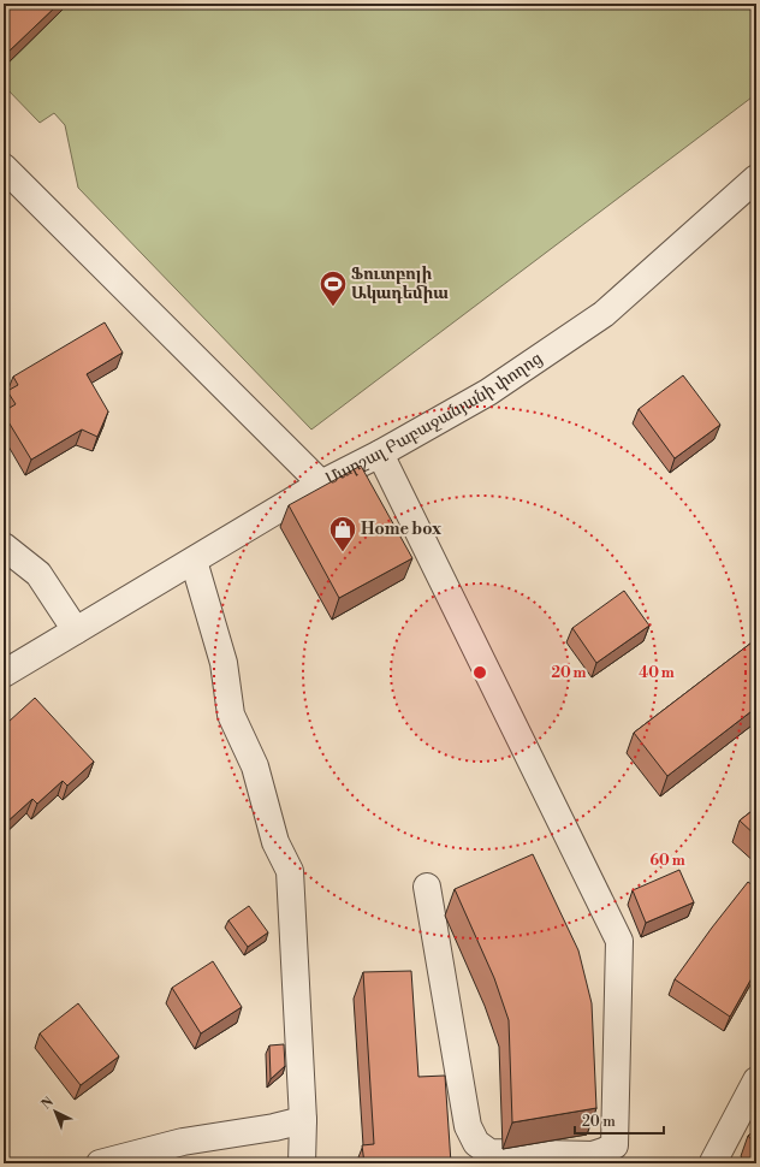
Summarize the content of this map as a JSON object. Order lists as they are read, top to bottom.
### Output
{
  "streets": {
    "street": ["Մարշալ Բաբաջանյանի փողոց"]
  },
  "places": {
    "sports": ["Ֆուտբոլի Ակադեմիա"],
    "shop": ["Home box"]
  },
  "scale_bar": "20 m",
  "north": "top left",
  "rings": ["20 m", "40 m", "60 m"]
}
